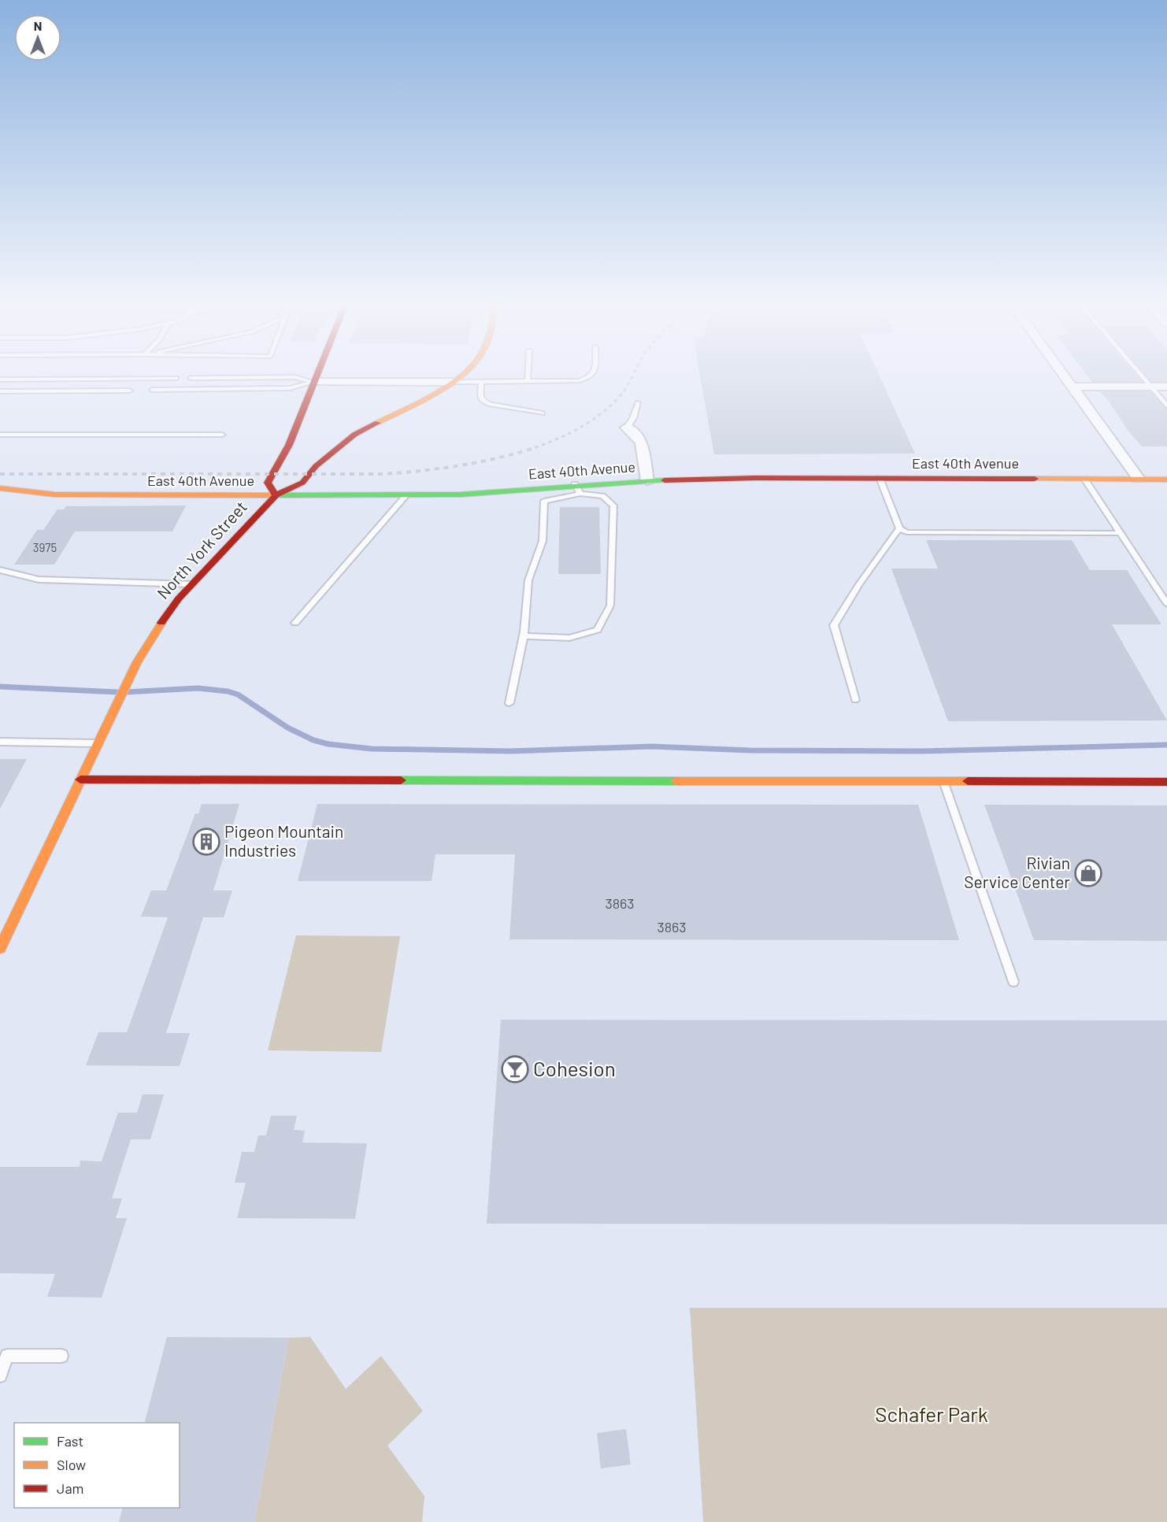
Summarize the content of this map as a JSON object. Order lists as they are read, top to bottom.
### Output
{
  "streets": {
    "street": ["East 40th Avenue", "North York Street"]
  },
  "crossings": [
    ["East 40th Avenue", "North York Street"]
  ],
  "parks": ["Schafer Park"],
  "places": {
    "building": ["Pigeon Mountain Industries"],
    "shop": ["Rivian Service Center"],
    "bar": ["Cohesion"]
  },
  "house_numbers": ["3975", "3863", "3863"],
  "legend": ["Fast", "Slow", "Jam"],
  "north": "top"
}
